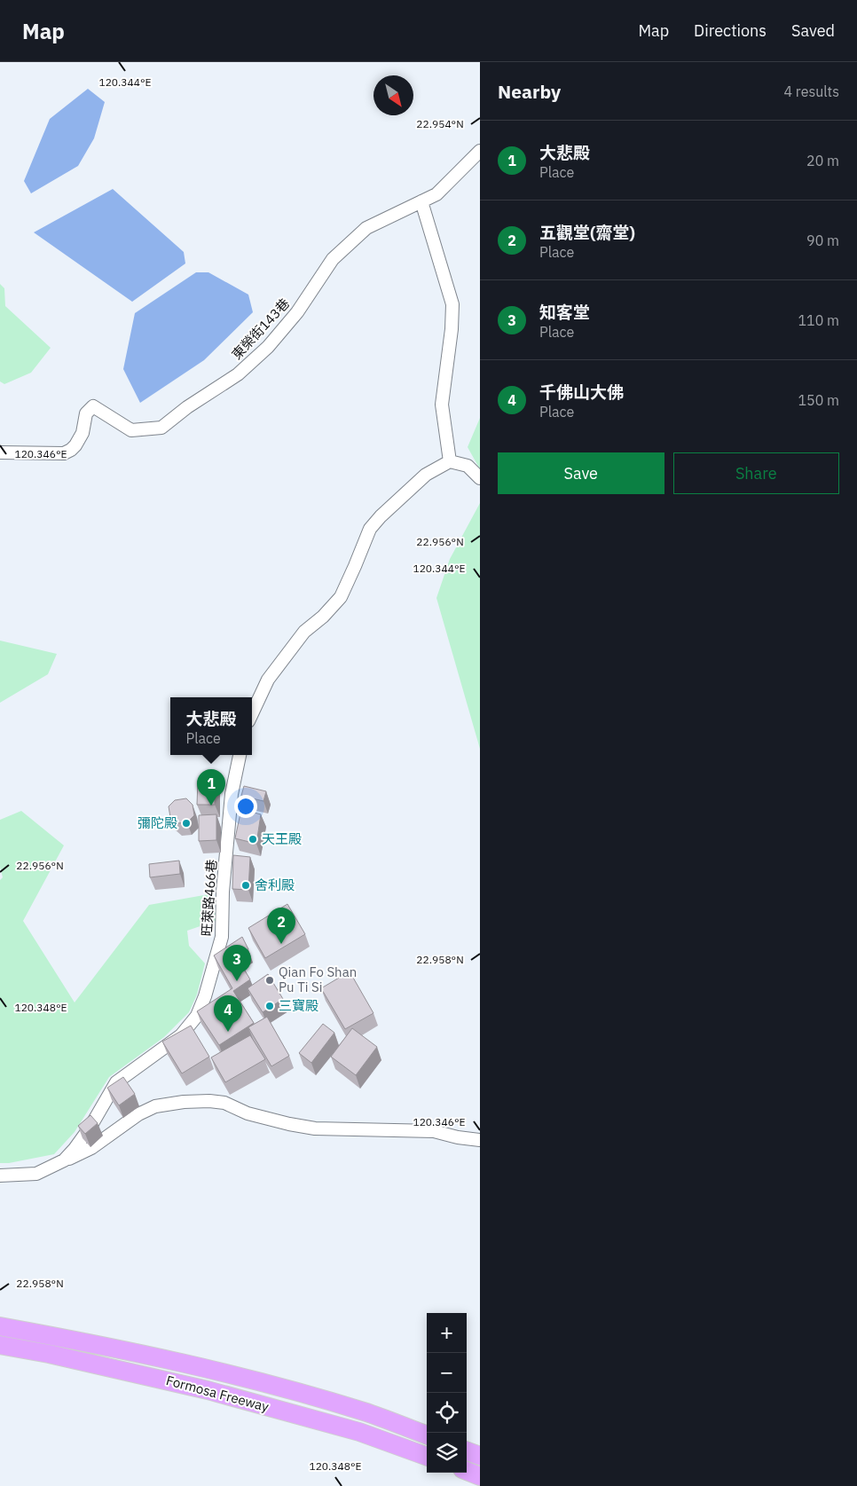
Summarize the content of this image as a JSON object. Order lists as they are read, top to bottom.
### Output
{
  "streets": {
    "highway": ["Formosa Freeway"],
    "lane": ["東榮街143巷", "旺萊路466巷"]
  },
  "places": [
    "彌陀殿",
    "天王殿",
    "舍利殿",
    "Qian Fo Shan Pu Ti Si",
    "三寶殿"
  ],
  "north": "bottom right",
  "page": {
    "header": "Map",
    "nav": ["Map", "Directions", "Saved"],
    "heading": ["Nearby", "4 results"],
    "list": [
      {
        "mark": "1",
        "name": "大悲殿",
        "note": "Place",
        "value": "20 m"
      },
      {
        "mark": "2",
        "name": "五觀堂(齋堂)",
        "note": "Place",
        "value": "90 m"
      },
      {
        "mark": "3",
        "name": "知客堂",
        "note": "Place",
        "value": "110 m"
      },
      {
        "mark": "4",
        "name": "千佛山大佛",
        "note": "Place",
        "value": "150 m"
      }
    ],
    "buttons": ["Save", "Share"],
    "popup": ["大悲殿", "Place"],
    "pins": [
      "1",
      "2",
      "3",
      "4"
    ],
    "map_buttons": ["+", "−"]
  },
  "coordinates": [
    "120.344°E",
    "22.954°N",
    "120.346°E",
    "22.956°N",
    "22.958°N",
    "120.348°E"
  ]
}
